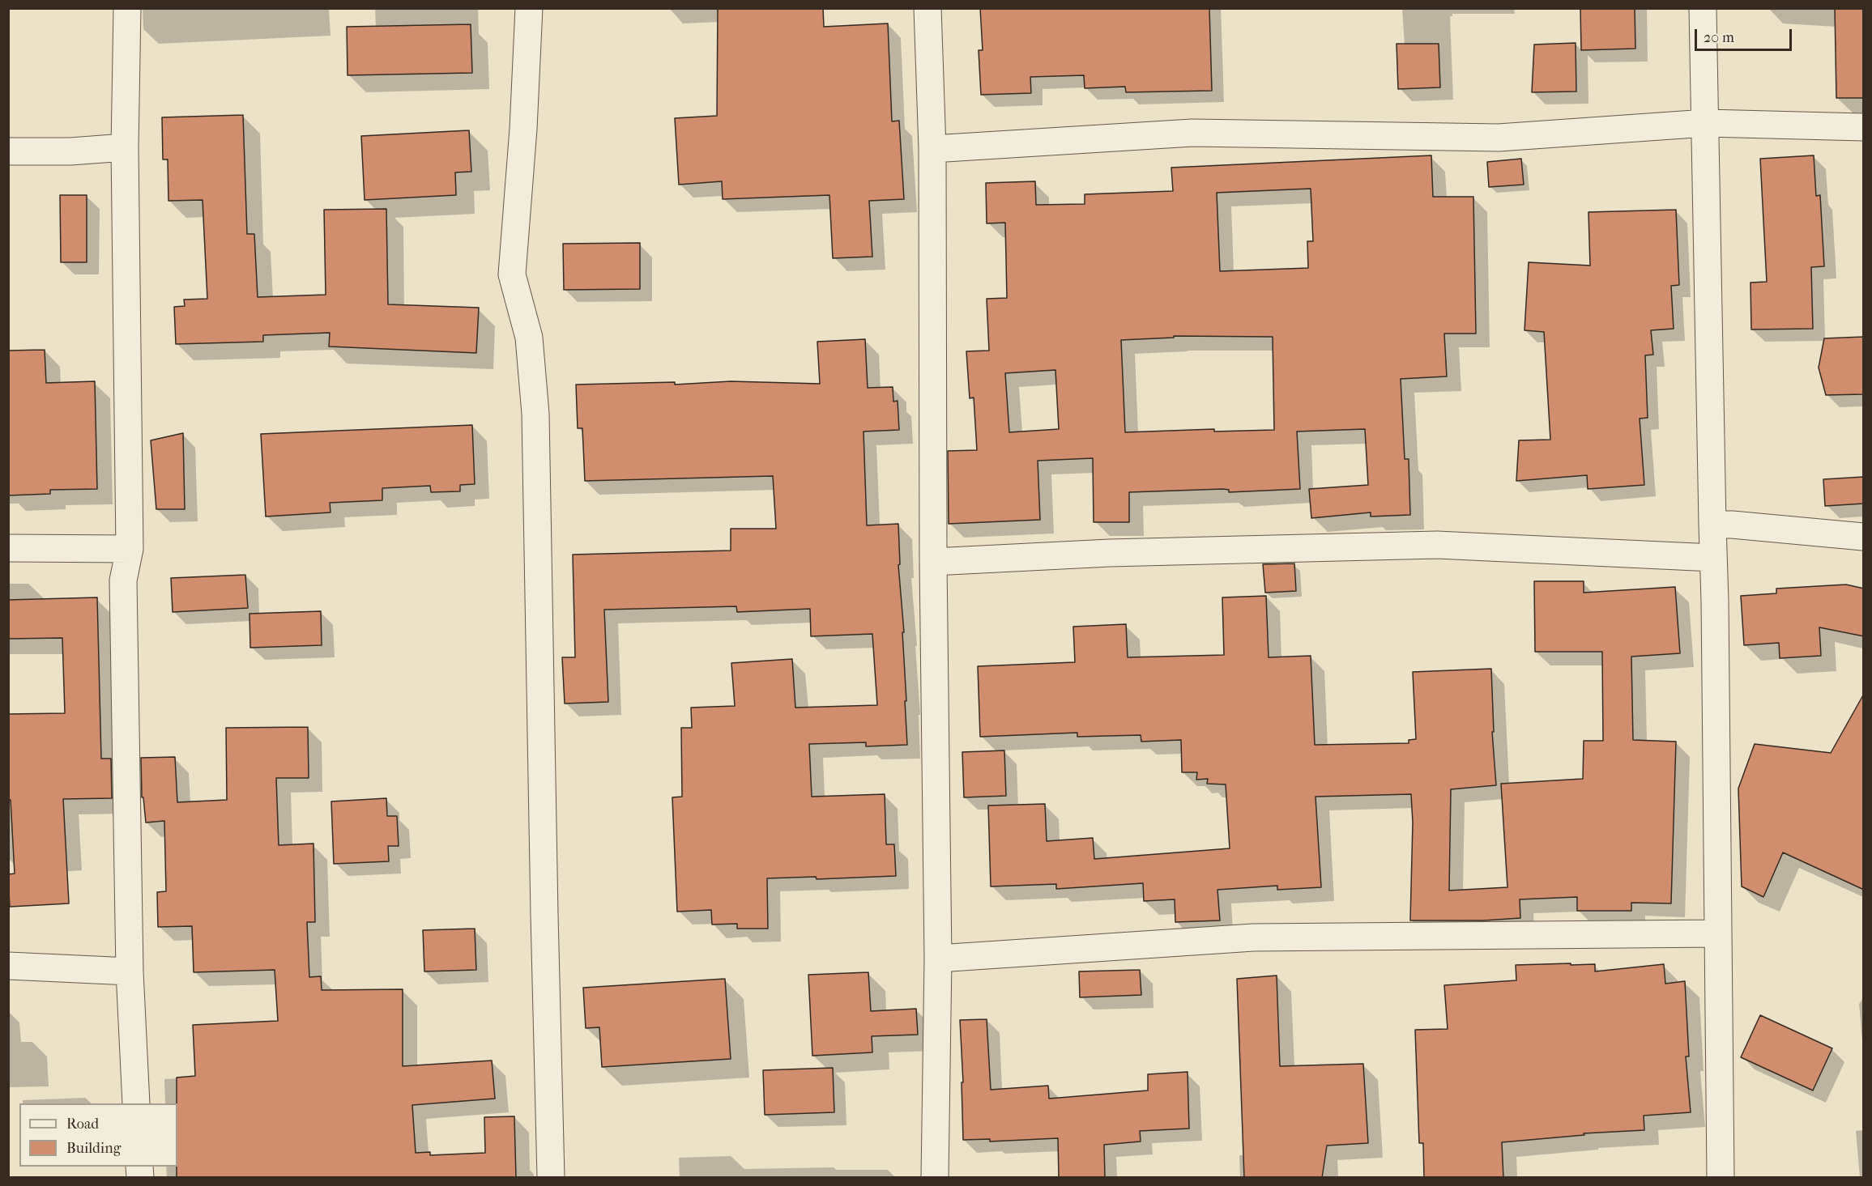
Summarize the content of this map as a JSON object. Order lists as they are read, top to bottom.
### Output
{
  "legend": ["Road", "Building"],
  "scale_bar": "20 m"
}
